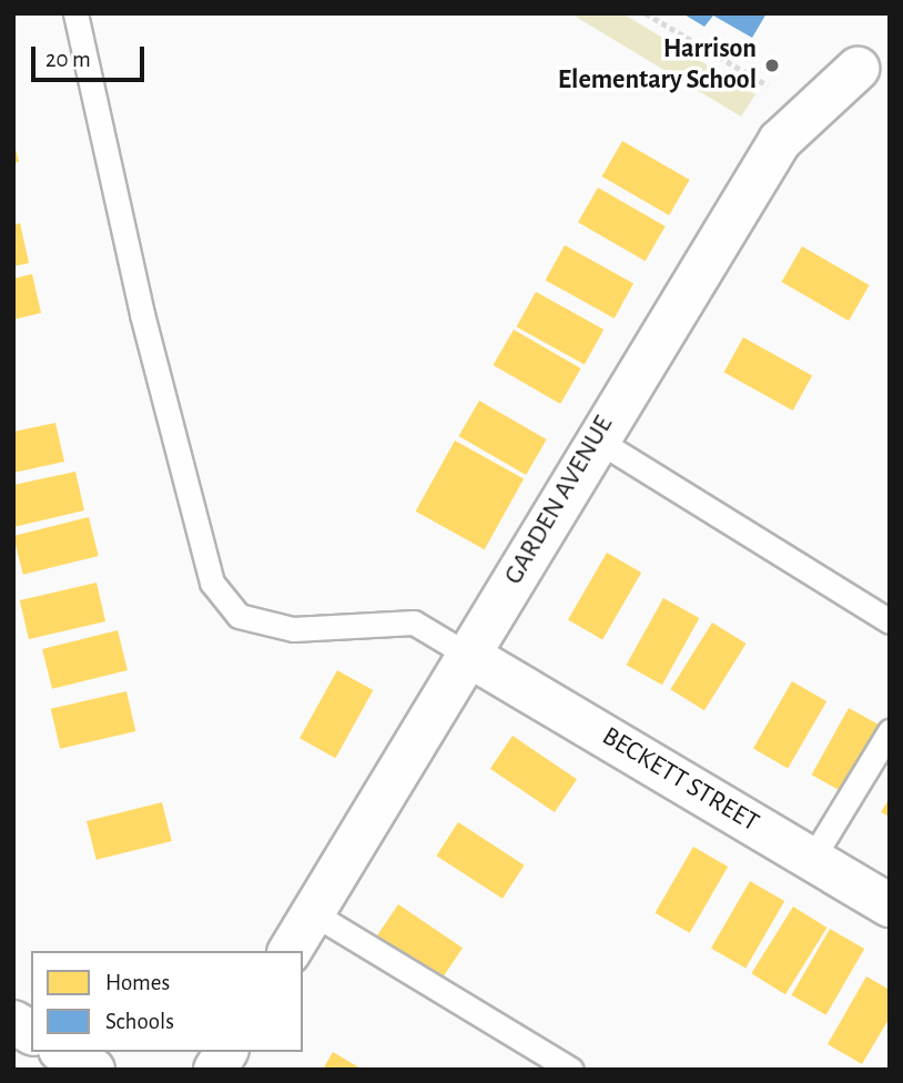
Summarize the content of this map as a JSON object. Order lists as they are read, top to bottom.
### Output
{
  "streets": {
    "street": ["GARDEN AVENUE", "BECKETT STREET"]
  },
  "crossings": [
    ["GARDEN AVENUE", "BECKETT STREET"]
  ],
  "places": ["Harrison Elementary School"],
  "legend": ["Homes", "Schools"],
  "scale_bar": "20 m"
}
